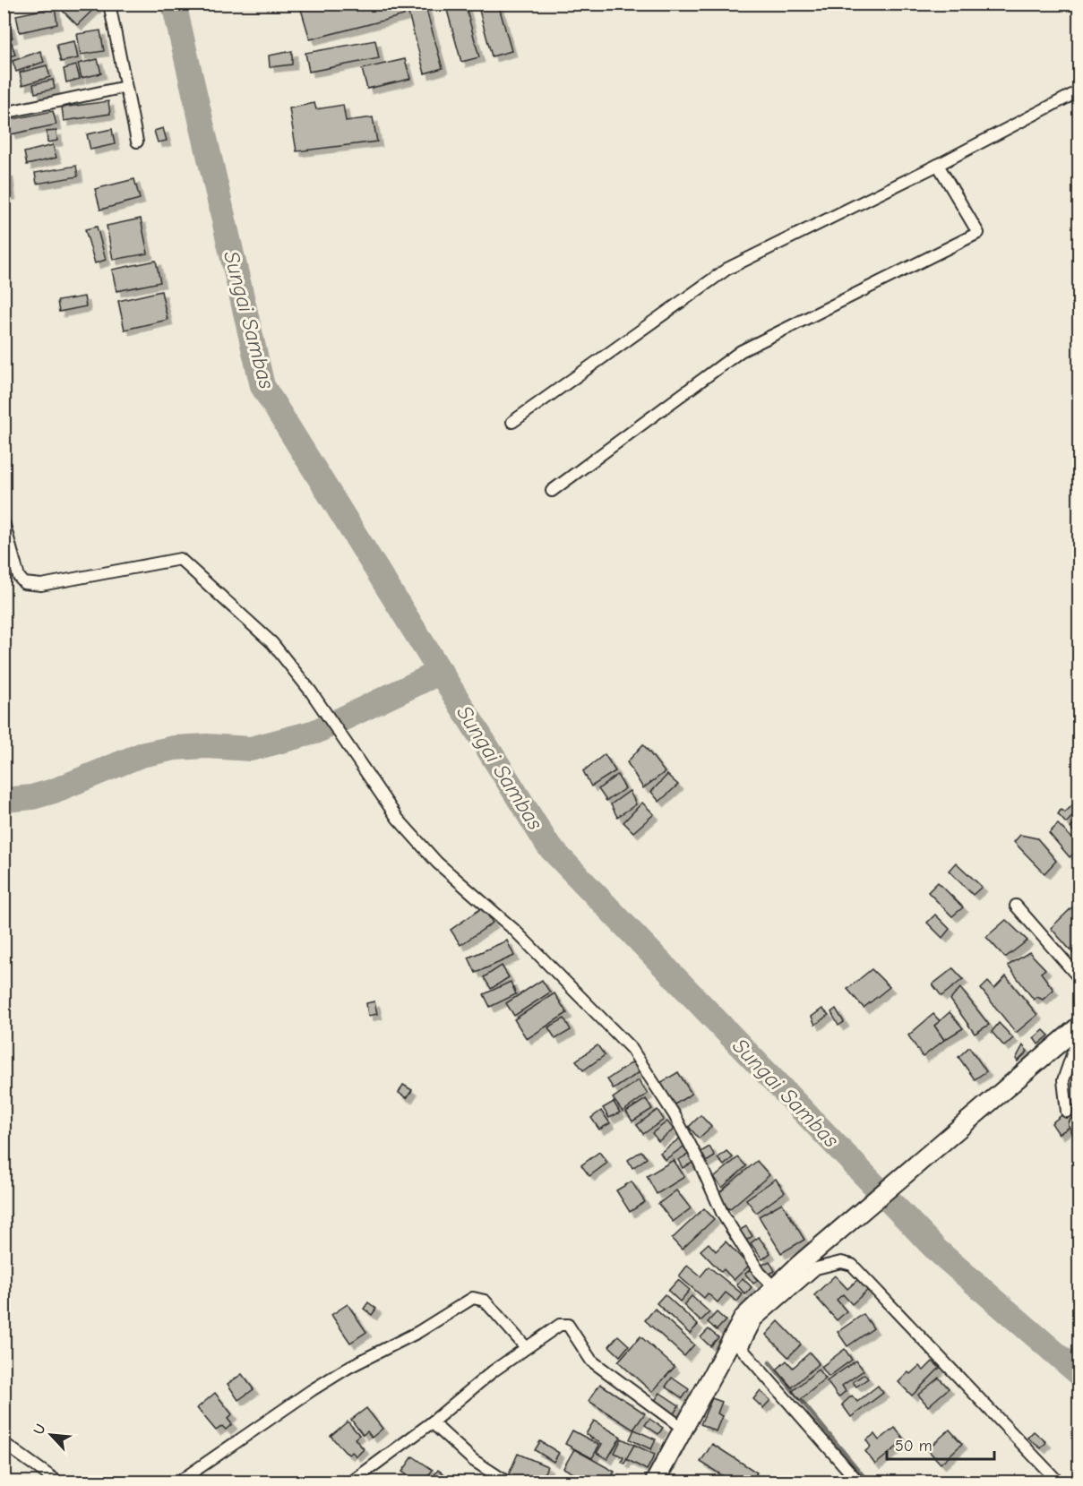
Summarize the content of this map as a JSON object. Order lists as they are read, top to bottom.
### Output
{
  "water": ["Sungai Sambas"],
  "scale_bar": "50 m",
  "north": "top left"
}
